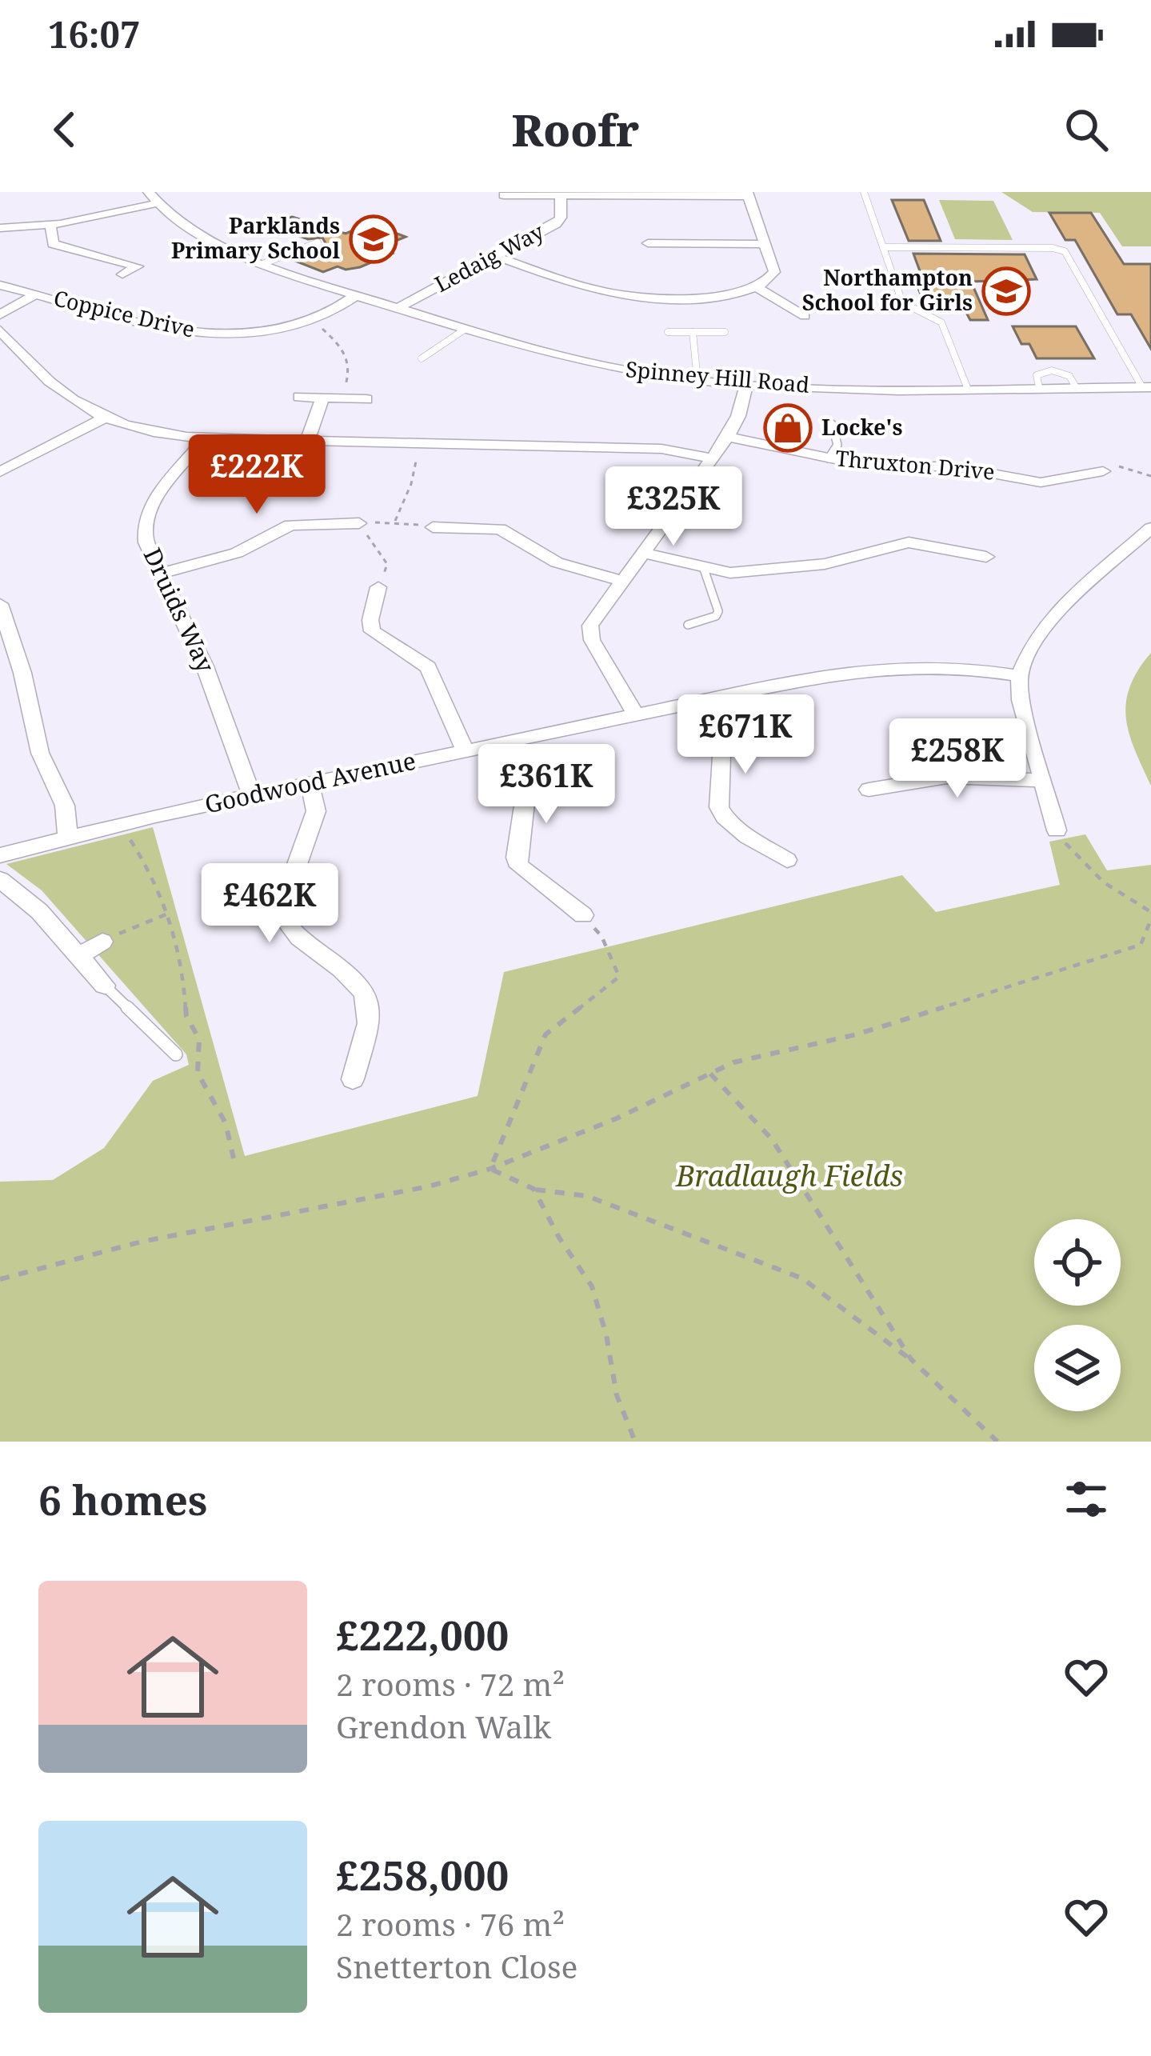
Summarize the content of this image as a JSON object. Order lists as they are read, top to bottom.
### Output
{
  "streets": {
    "street": [
      "Ledaig Way",
      "Coppice Drive",
      "Spinney Hill Road",
      "Thruxton Drive",
      "Druids Way",
      "Goodwood Avenue"
    ]
  },
  "crossings": [
    ["Ledaig Way", "Spinney Hill Road"],
    ["Coppice Drive", "Spinney Hill Road"],
    ["Druids Way", "Goodwood Avenue"]
  ],
  "parks": ["Bradlaugh Fields"],
  "places": {
    "school or university": ["Parklands Primary School", "Northampton School for Girls"],
    "shop": ["Locke's"]
  },
  "page": {
    "status": "16:07",
    "header": "Roofr",
    "price": [
      "£222K",
      "£325K",
      "£671K",
      "£258K",
      "£361K",
      "£462K"
    ],
    "heading": "6 homes",
    "list": [
      {
        "name": "£222,000",
        "note": "2 rooms · 72 m² · Grendon Walk"
      },
      {
        "name": "£258,000",
        "note": "2 rooms · 76 m² · Snetterton Close"
      }
    ]
  }
}
